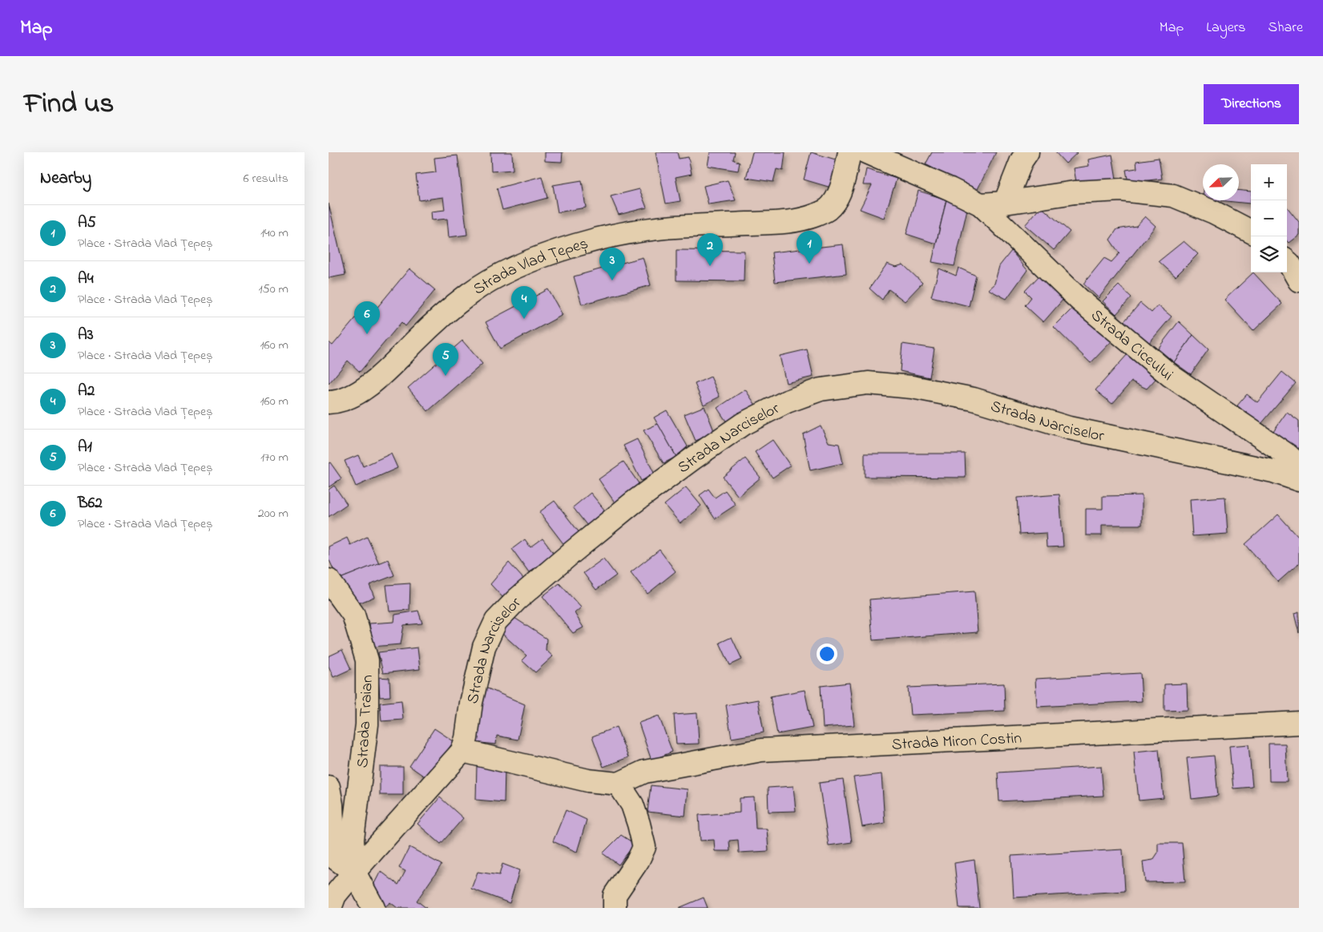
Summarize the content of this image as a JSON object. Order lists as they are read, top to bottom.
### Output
{
  "streets": {
    "street": [
      "Strada Vlad Țepeș",
      "Strada Ciceului",
      "Strada Narciselor",
      "Strada Traian",
      "Strada Miron Costin"
    ]
  },
  "crossings": [
    ["Strada Narciselor", "Strada Traian"]
  ],
  "north": "bottom left",
  "page": {
    "header": "Map",
    "nav": ["Map", "Layers", "Share"],
    "title": "Find us",
    "buttons": "Directions",
    "heading": ["Nearby", "6 results"],
    "map_buttons": ["+", "−"],
    "list": [
      {
        "mark": "1",
        "name": "A5",
        "note": "Place · Strada Vlad Țepeș",
        "value": "140 m"
      },
      {
        "mark": "2",
        "name": "A4",
        "note": "Place · Strada Vlad Țepeș",
        "value": "150 m"
      },
      {
        "mark": "3",
        "name": "A3",
        "note": "Place · Strada Vlad Țepeș",
        "value": "160 m"
      },
      {
        "mark": "4",
        "name": "A2",
        "note": "Place · Strada Vlad Țepeș",
        "value": "160 m"
      },
      {
        "mark": "5",
        "name": "A1",
        "note": "Place · Strada Vlad Țepeș",
        "value": "170 m"
      },
      {
        "mark": "6",
        "name": "B62",
        "note": "Place · Strada Vlad Țepeș",
        "value": "200 m"
      }
    ],
    "pins": [
      "1",
      "2",
      "3",
      "4",
      "6",
      "5"
    ]
  }
}
